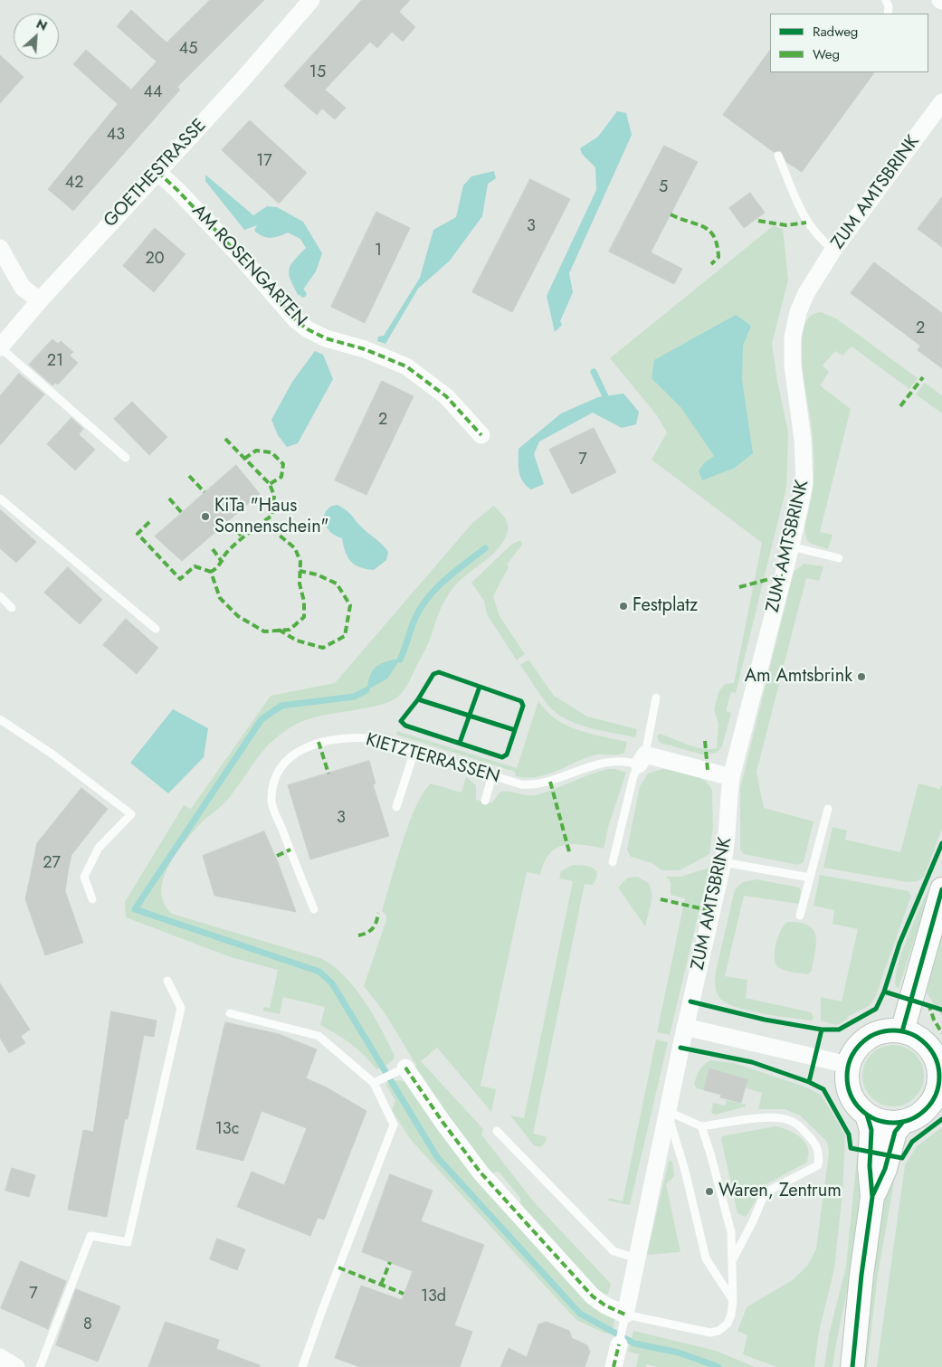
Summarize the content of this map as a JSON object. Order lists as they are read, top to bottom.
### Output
{
  "streets": {
    "street": [
      "GOETHESTRASSE",
      "ZUM AMTSBRINK",
      "AM ROSENGARTEN",
      "KIETZTERRASSEN"
    ]
  },
  "crossings": [
    ["GOETHESTRASSE", "AM ROSENGARTEN"],
    ["ZUM AMTSBRINK", "KIETZTERRASSEN"]
  ],
  "places": [
    "KiTa \"Haus Sonnenschein\"",
    "Festplatz",
    "Am Amtsbrink",
    "Waren, Zentrum"
  ],
  "house_numbers": [
    "45",
    "15",
    "44",
    "43",
    "17",
    "42",
    "5",
    "3",
    "1",
    "20",
    "2",
    "21",
    "2",
    "7",
    "3",
    "27",
    "13c",
    "7",
    "13d",
    "8"
  ],
  "legend": ["Radweg", "Weg"],
  "north": "top right"
}
